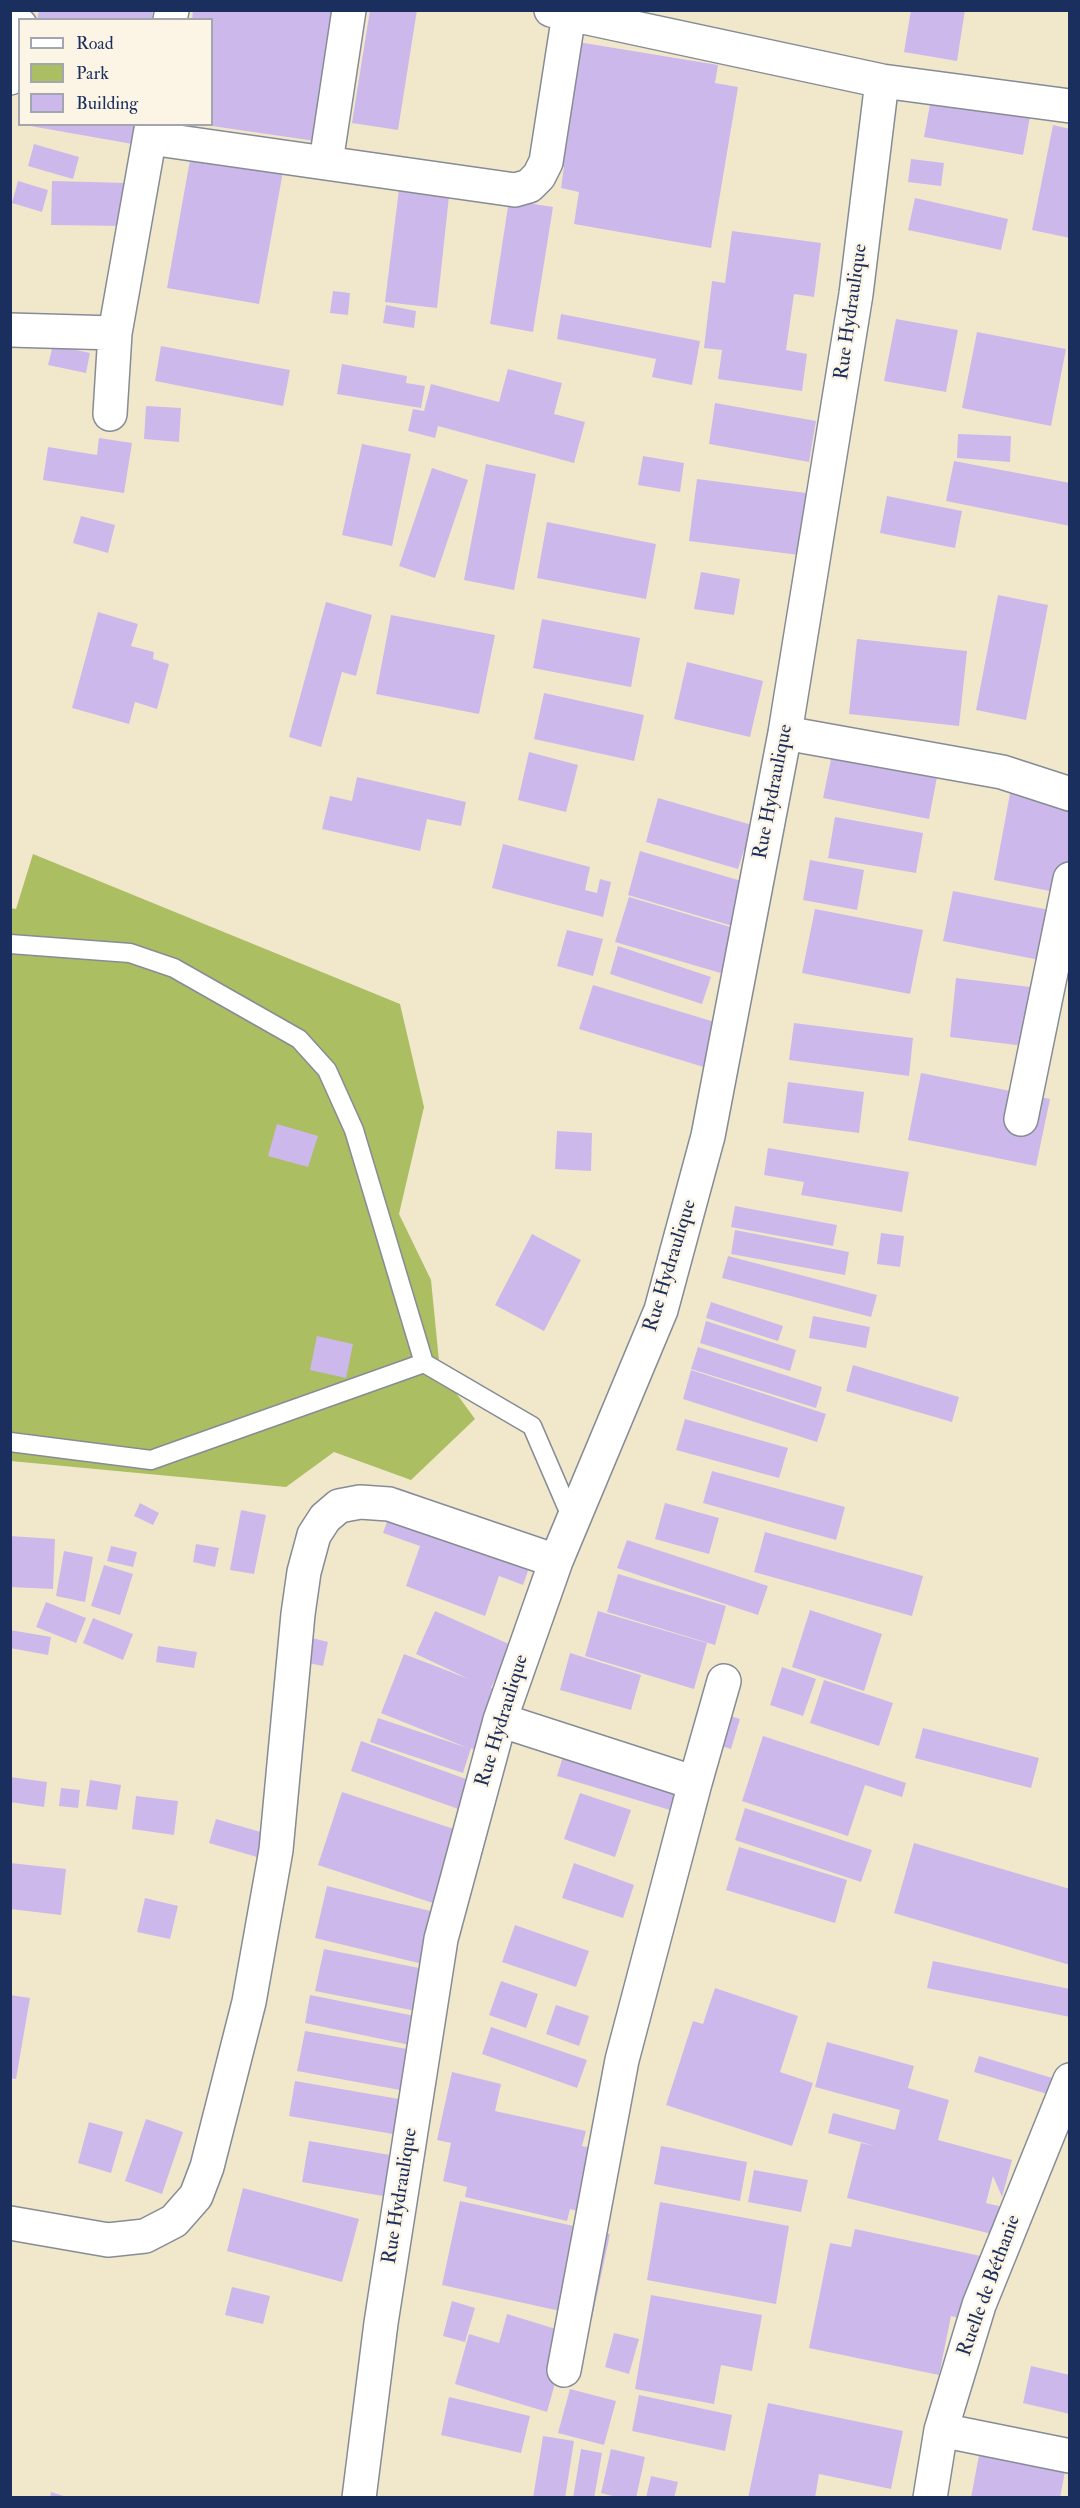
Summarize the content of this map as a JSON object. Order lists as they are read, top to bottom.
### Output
{
  "streets": {
    "street": ["Rue Hydraulique", "Ruelle de Béthanie"]
  },
  "legend": ["Road", "Park", "Building"]
}
